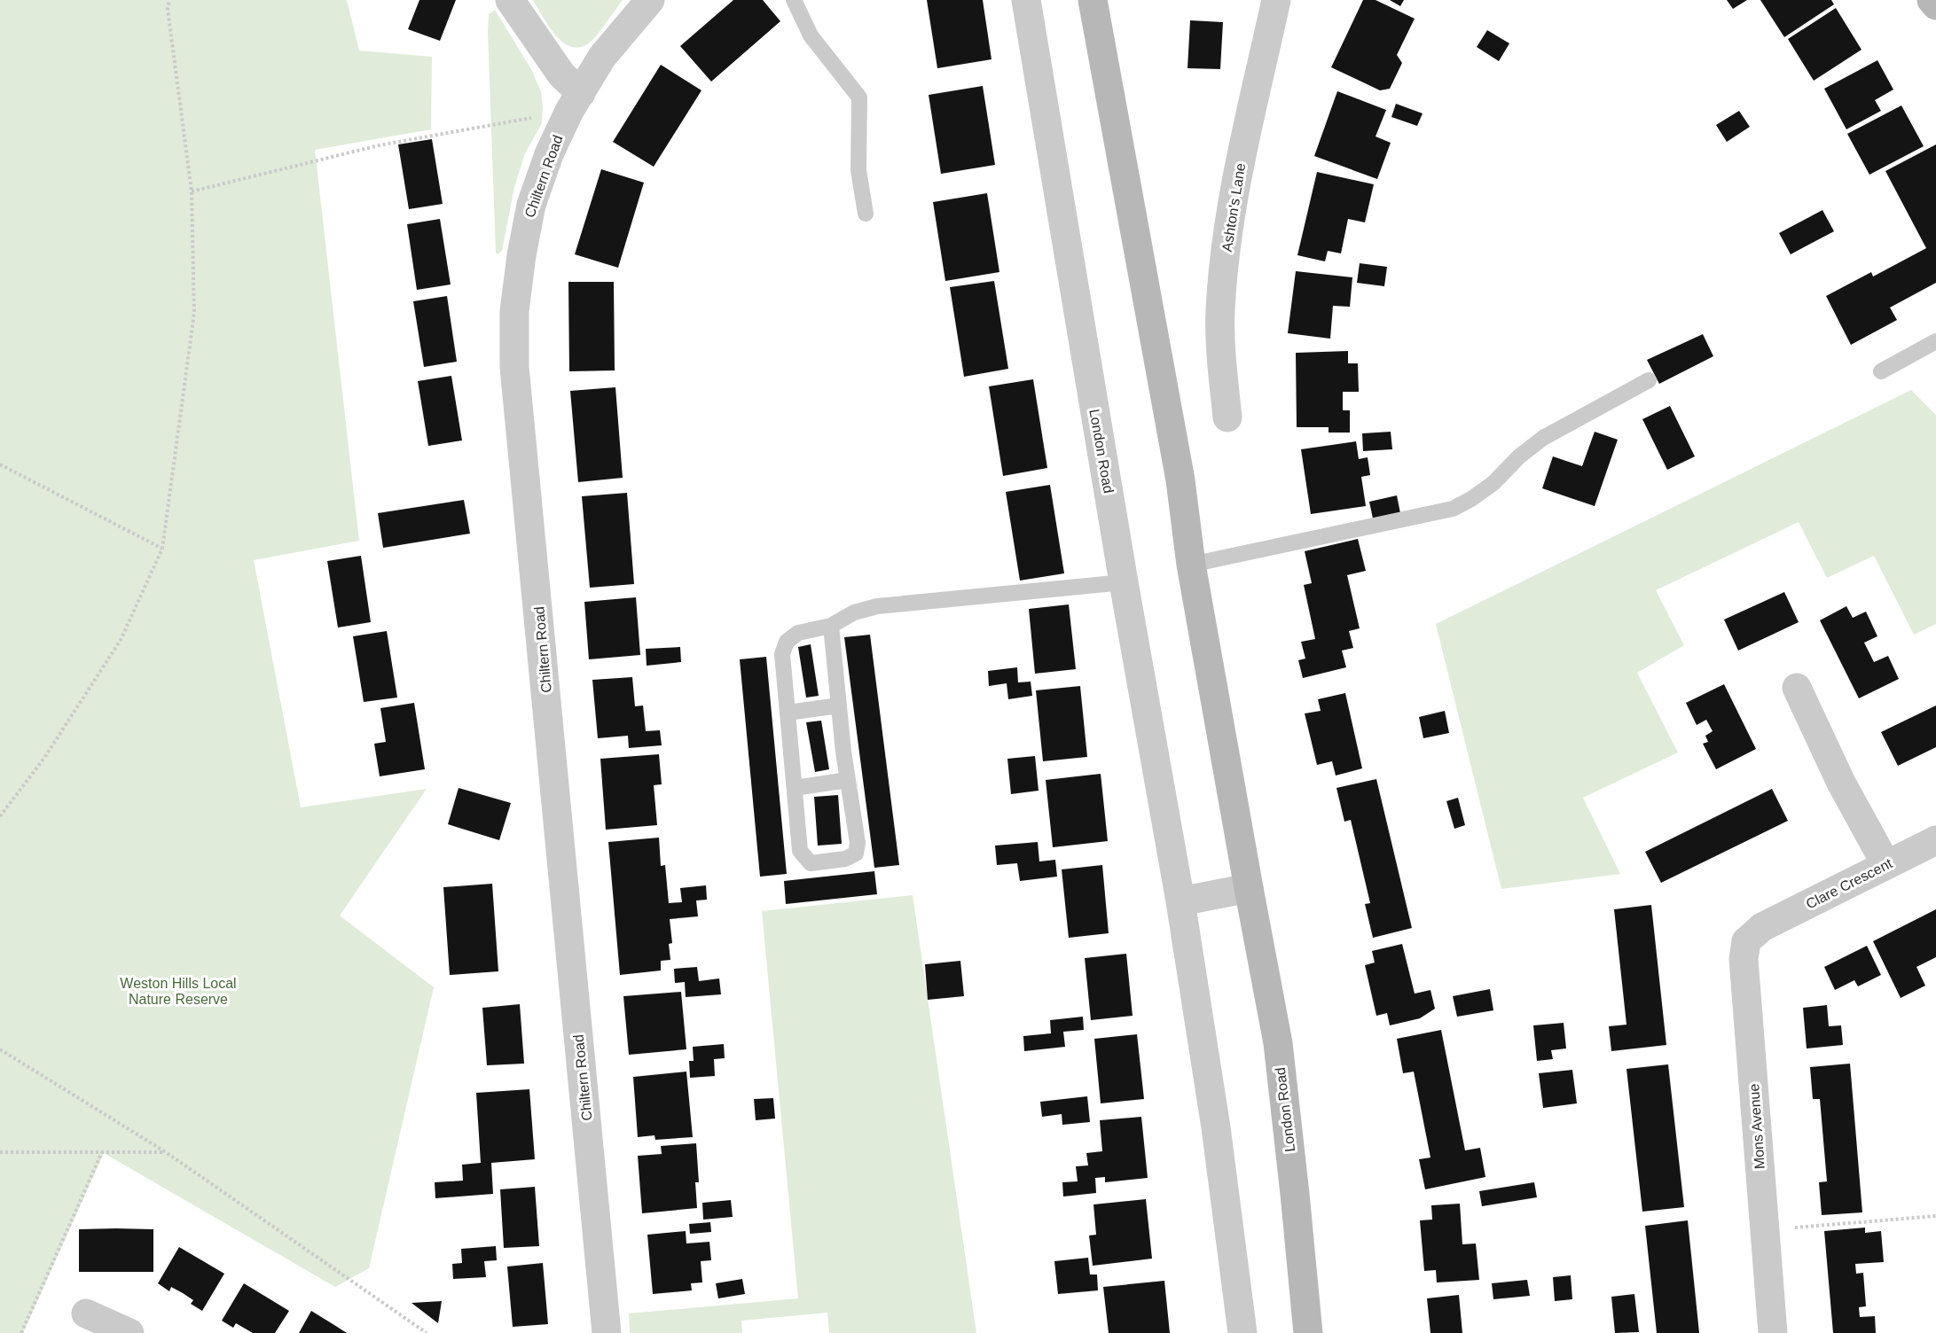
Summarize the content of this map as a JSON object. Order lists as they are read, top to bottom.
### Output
{
  "streets": {
    "main road": ["London Road"],
    "street": [
      "Chiltern Road",
      "Ashton's Lane",
      "Clare Crescent",
      "Mons Avenue"
    ]
  },
  "crossings": [
    ["Clare Crescent", "Mons Avenue"]
  ],
  "parks": ["Weston Hills Local Nature Reserve"]
}
